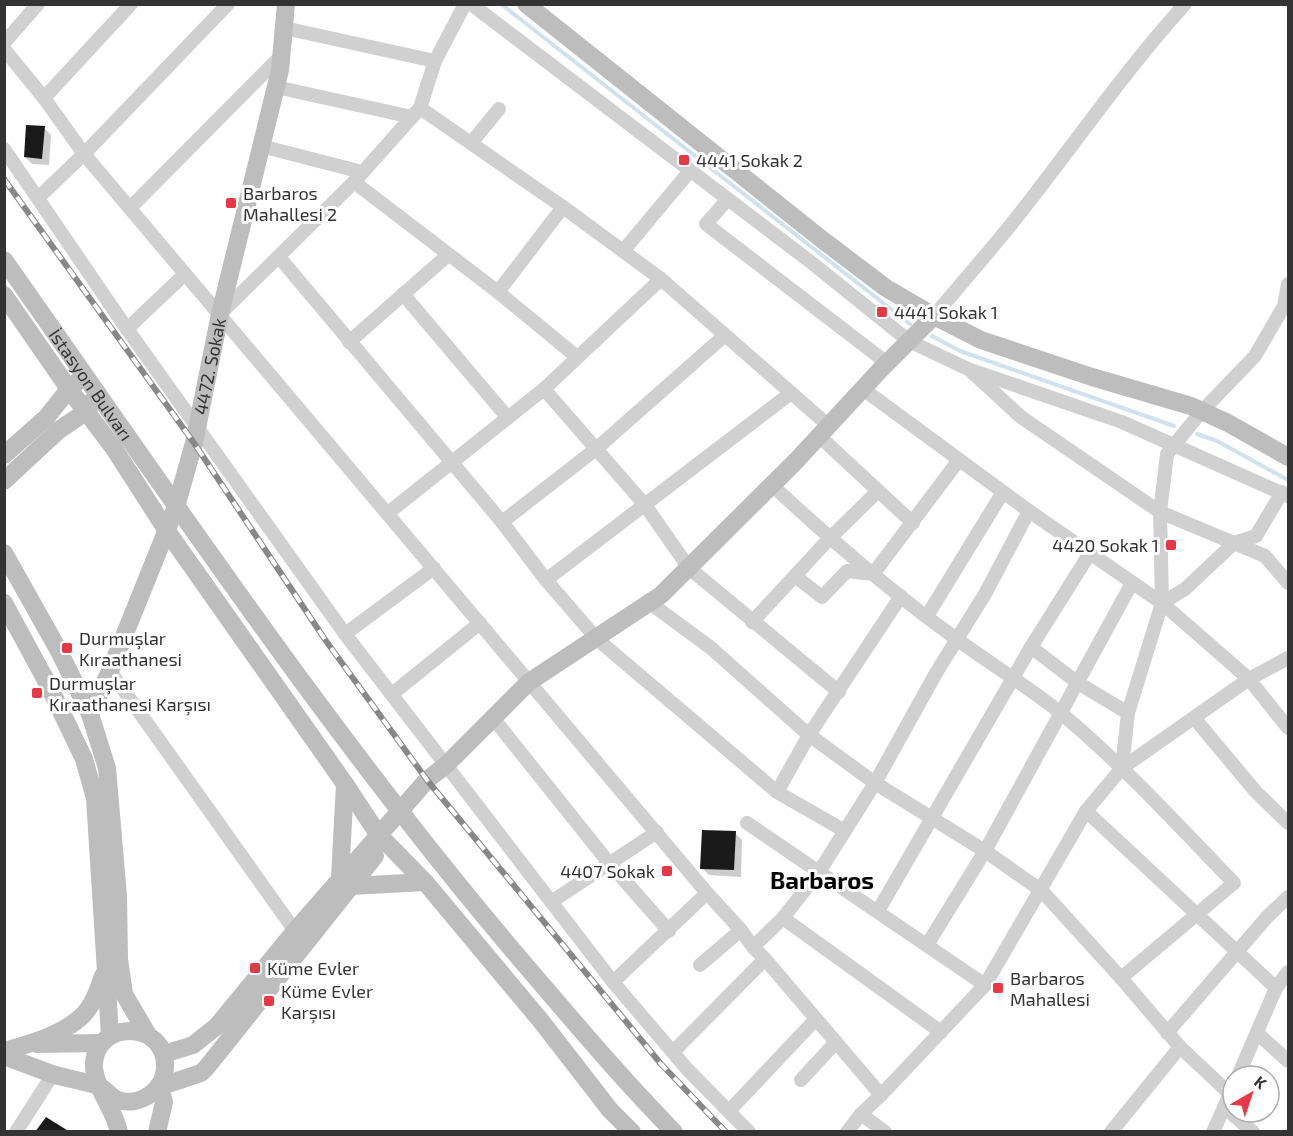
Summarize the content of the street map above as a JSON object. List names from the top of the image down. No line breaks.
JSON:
{"streets":{"street":["4472. Sokak","İstasyon Bulvarı"]},"crossings":[["4472. Sokak","İstasyon Bulvarı"]],"districts":["Barbaros"],"places":{"transit":["4441 Sokak 2","Barbaros Mahallesi 2","4441 Sokak 1","4420 Sokak 1","Durmuşlar Kıraathanesi","Durmuşlar Kıraathanesi Karşısı","4407 Sokak","Küme Evler","Barbaros Mahallesi","Küme Evler Karşısı"]},"north":"top right"}
